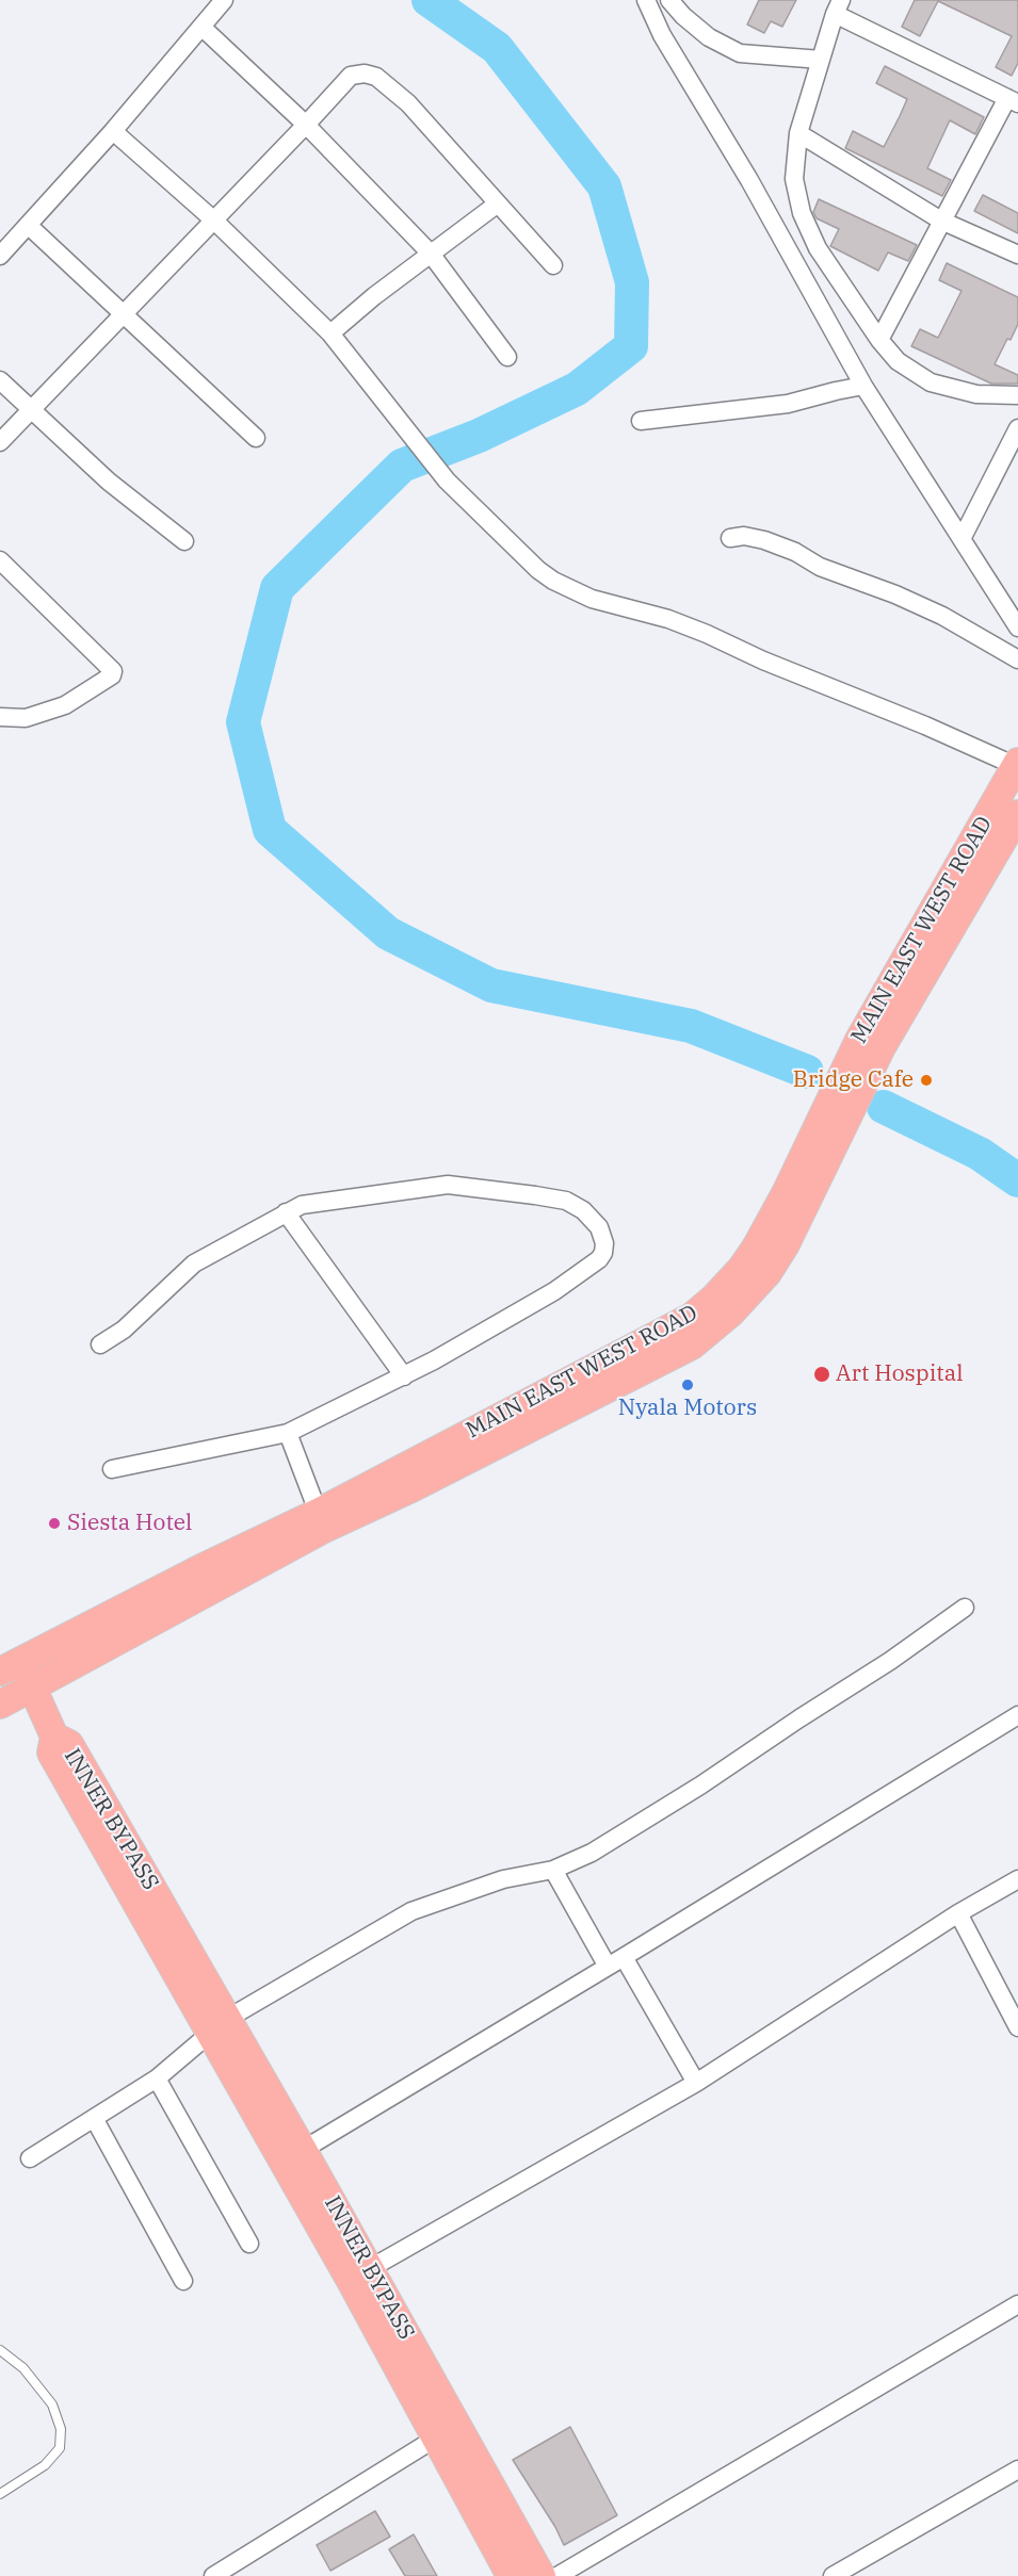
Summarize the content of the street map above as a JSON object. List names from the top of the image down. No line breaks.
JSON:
{"streets":{"main road":["MAIN EAST WEST ROAD","INNER BYPASS"]},"crossings":[["MAIN EAST WEST ROAD","INNER BYPASS"]],"places":["Bridge Cafe","Art Hospital","Nyala Motors","Siesta Hotel"]}
